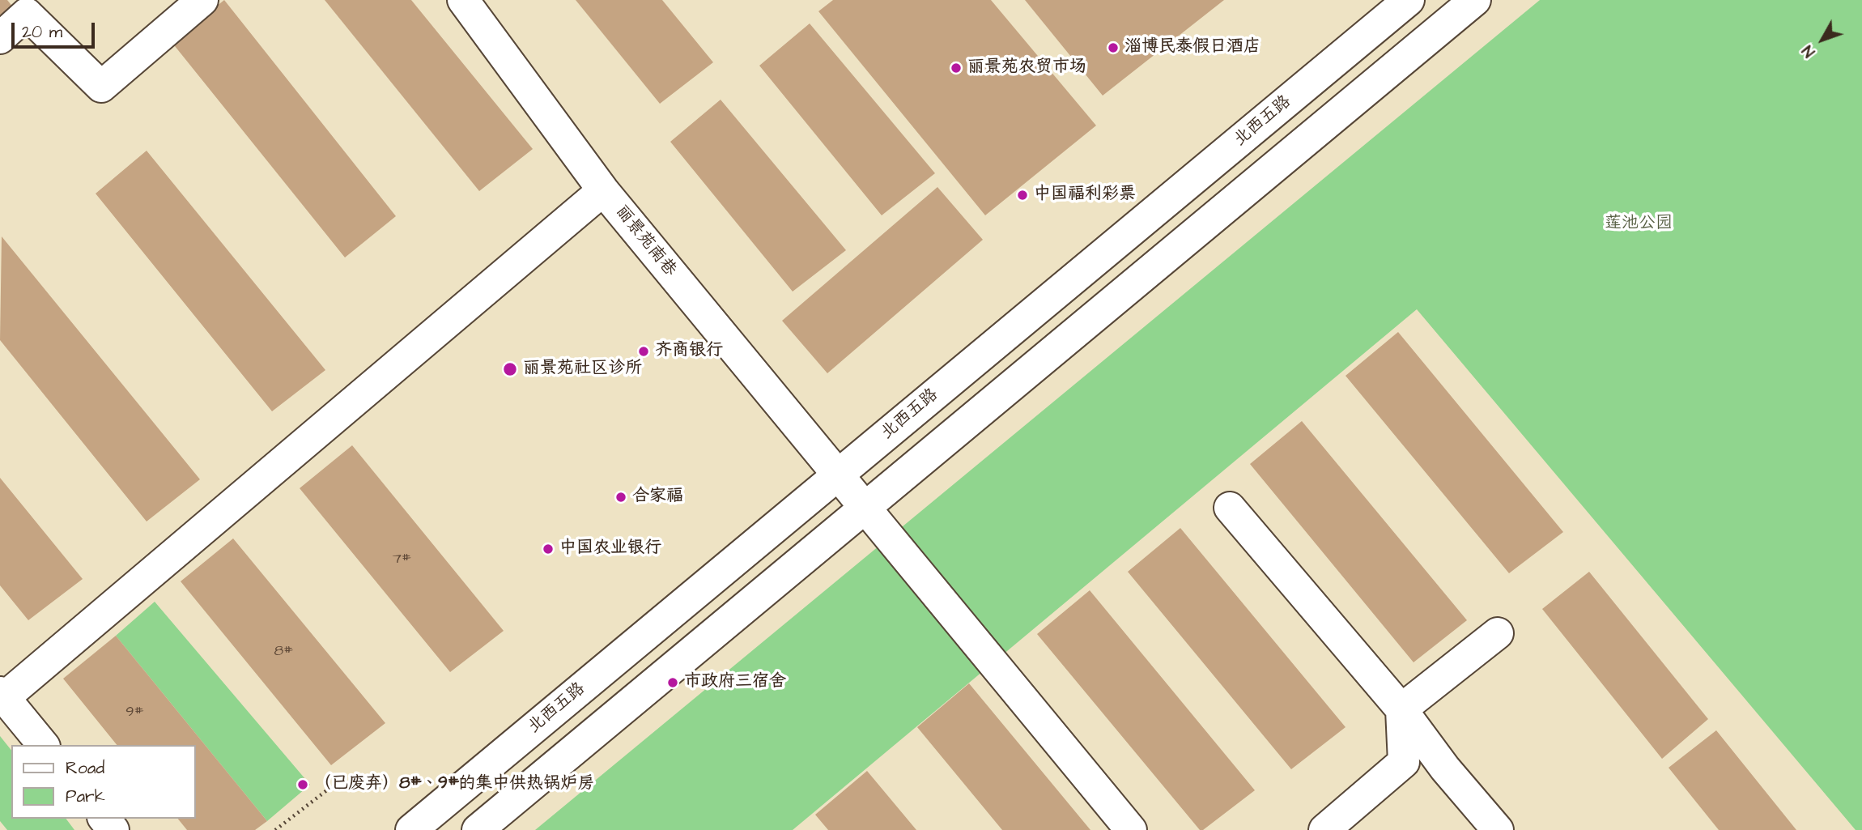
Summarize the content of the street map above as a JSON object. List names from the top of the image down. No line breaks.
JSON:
{"streets":{"street":["北西五路","丽景苑南巷"]},"crossings":[["北西五路","丽景苑南巷"]],"parks":["莲池公园"],"places":["淄博民泰假日酒店","丽景苑农贸市场","中国福利彩票","齐商银行","丽景苑社区诊所","合家福","中国农业银行","市政府三宿舍","（已废弃）8#、9#的集中供热锅炉房"],"house_numbers":["7#","8#","9#"],"legend":["Road","Park"],"scale_bar":"20 m","north":"bottom left"}
